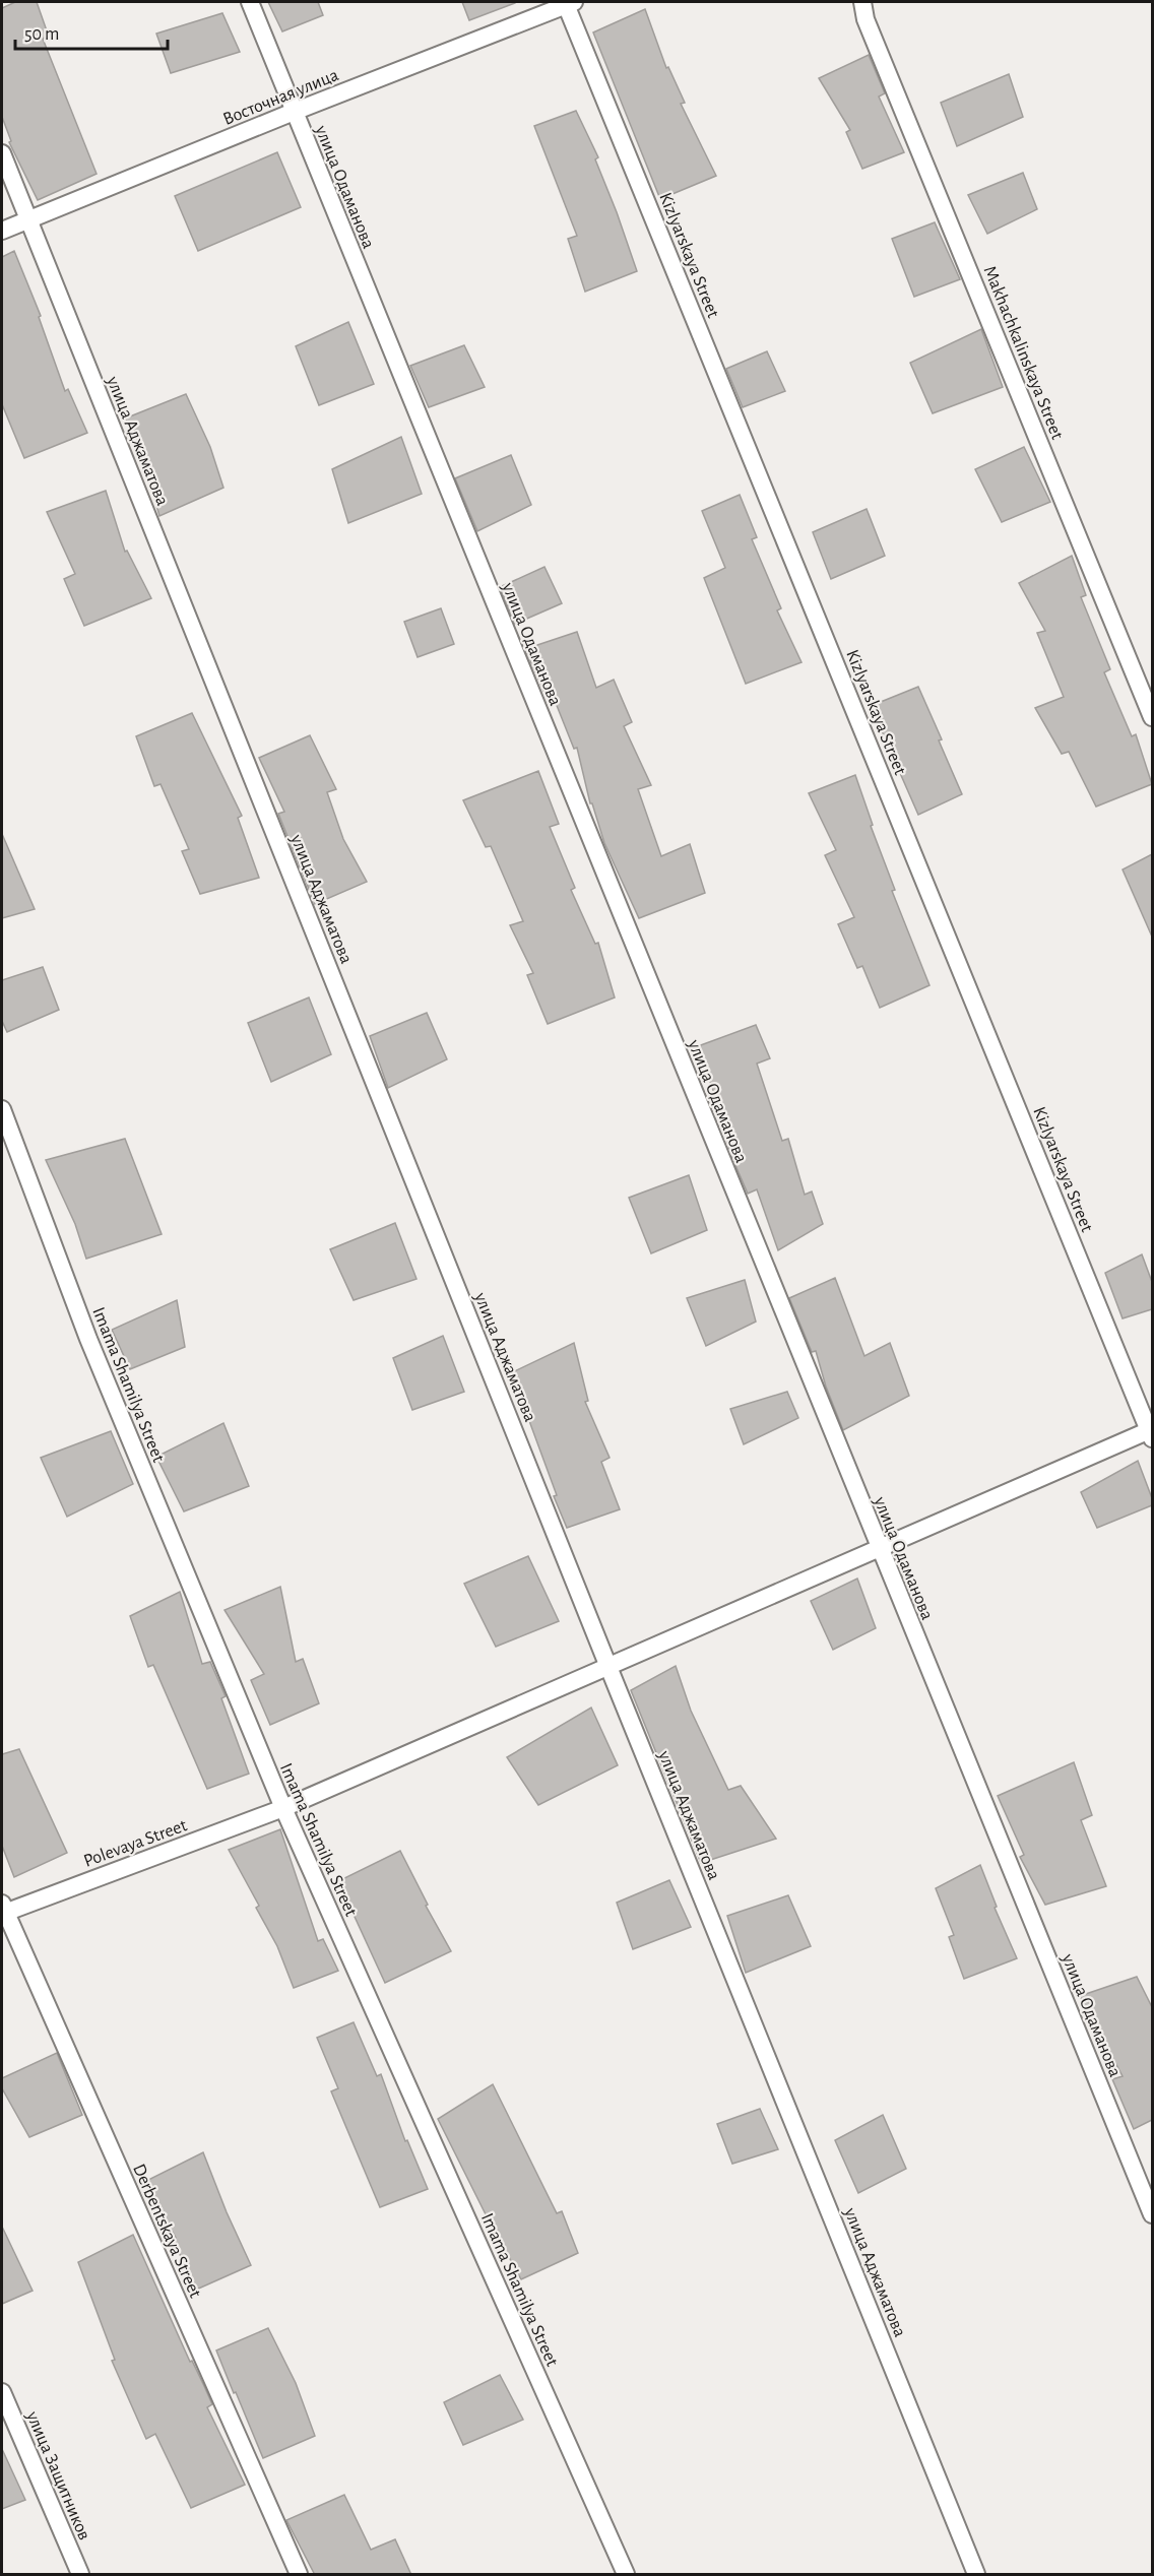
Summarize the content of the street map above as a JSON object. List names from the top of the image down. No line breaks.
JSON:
{"streets":{"street":["Восточная улица","улица Одаманова","Kizlyarskaya Street","Makhachkalinskaya Street","улица Аджаматова","Imama Shamilya Street","Polevaya Street","Derbentskaya Street","улица Защитников"]},"crossings":[["Восточная улица","улица Одаманова"],["Восточная улица","Kizlyarskaya Street"],["Восточная улица","улица Аджаматова"],["улица Одаманова","Polevaya Street"],["Kizlyarskaya Street","Polevaya Street"],["улица Аджаматова","Polevaya Street"],["Imama Shamilya Street","Polevaya Street"],["Polevaya Street","Derbentskaya Street"]],"scale_bar":"50 m"}
